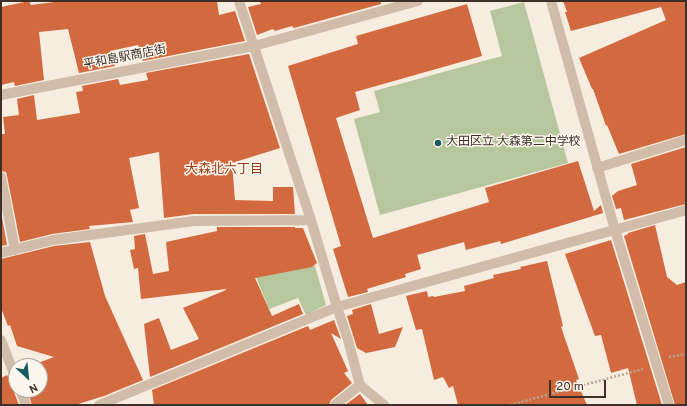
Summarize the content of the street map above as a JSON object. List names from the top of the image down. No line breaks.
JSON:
{"streets":{"street":["平和島駅商店街"]},"districts":["大森北六丁目"],"places":["大田区立 大森第二中学校"],"scale_bar":"20 m","north":"bottom right"}
